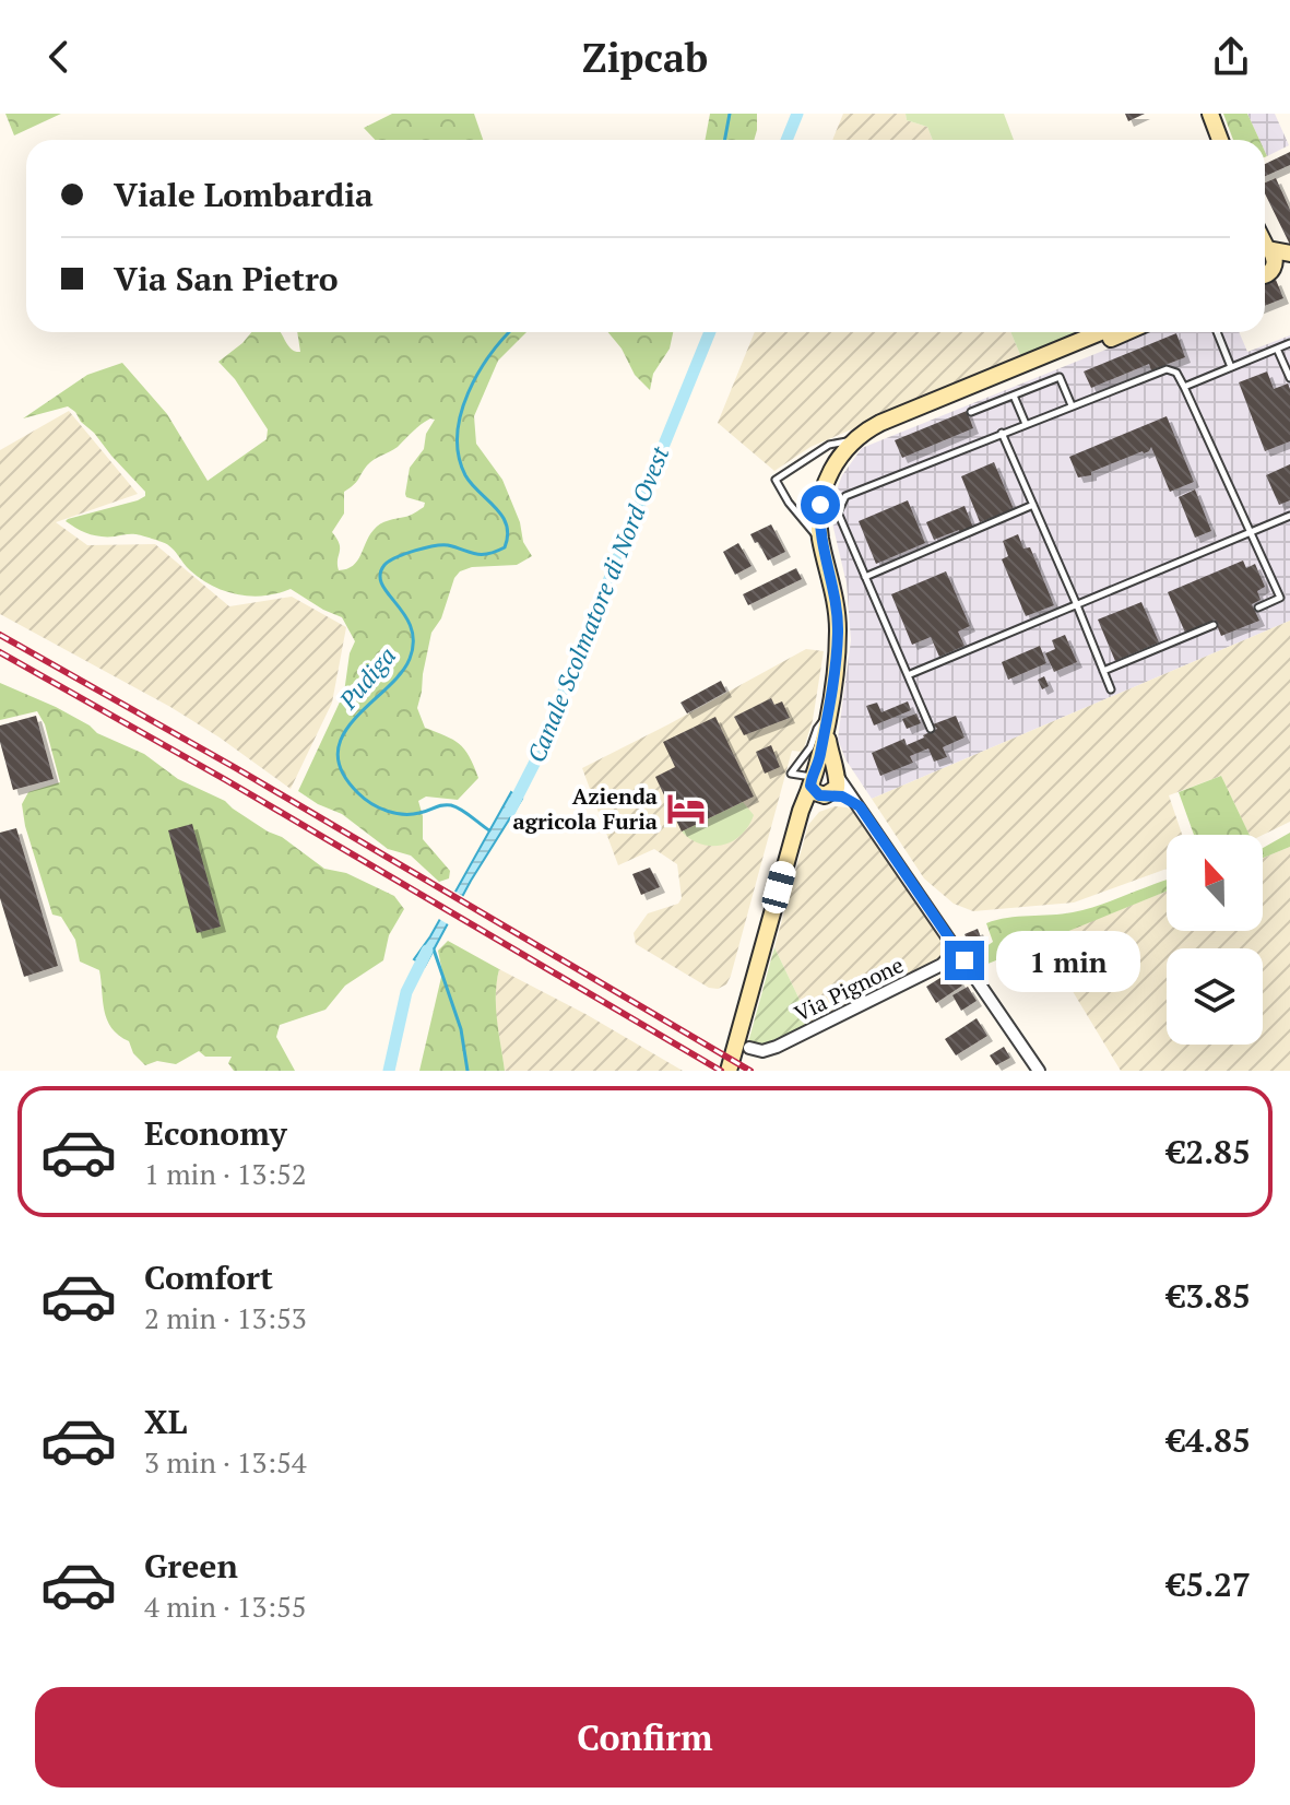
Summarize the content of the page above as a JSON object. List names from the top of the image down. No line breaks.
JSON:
{"streets":{"street":["Via Pignone"]},"water":["Canale Scolmatore di Nord Ovest","Pudiga"],"places":{"hotel":["Azienda agricola Furia"]},"north":"top","page":{"header":"Zipcab","banner":["Viale Lombardia","Via San Pietro"],"bubble":"1 min","list":[{"name":"Economy","note":"1 min · 13:52","value":"€2.85"},{"name":"Comfort","note":"2 min · 13:53","value":"€3.85"},{"name":"XL","note":"3 min · 13:54","value":"€4.85"},{"name":"Green","note":"4 min · 13:55","value":"€5.27"}],"buttons":"Confirm"}}
